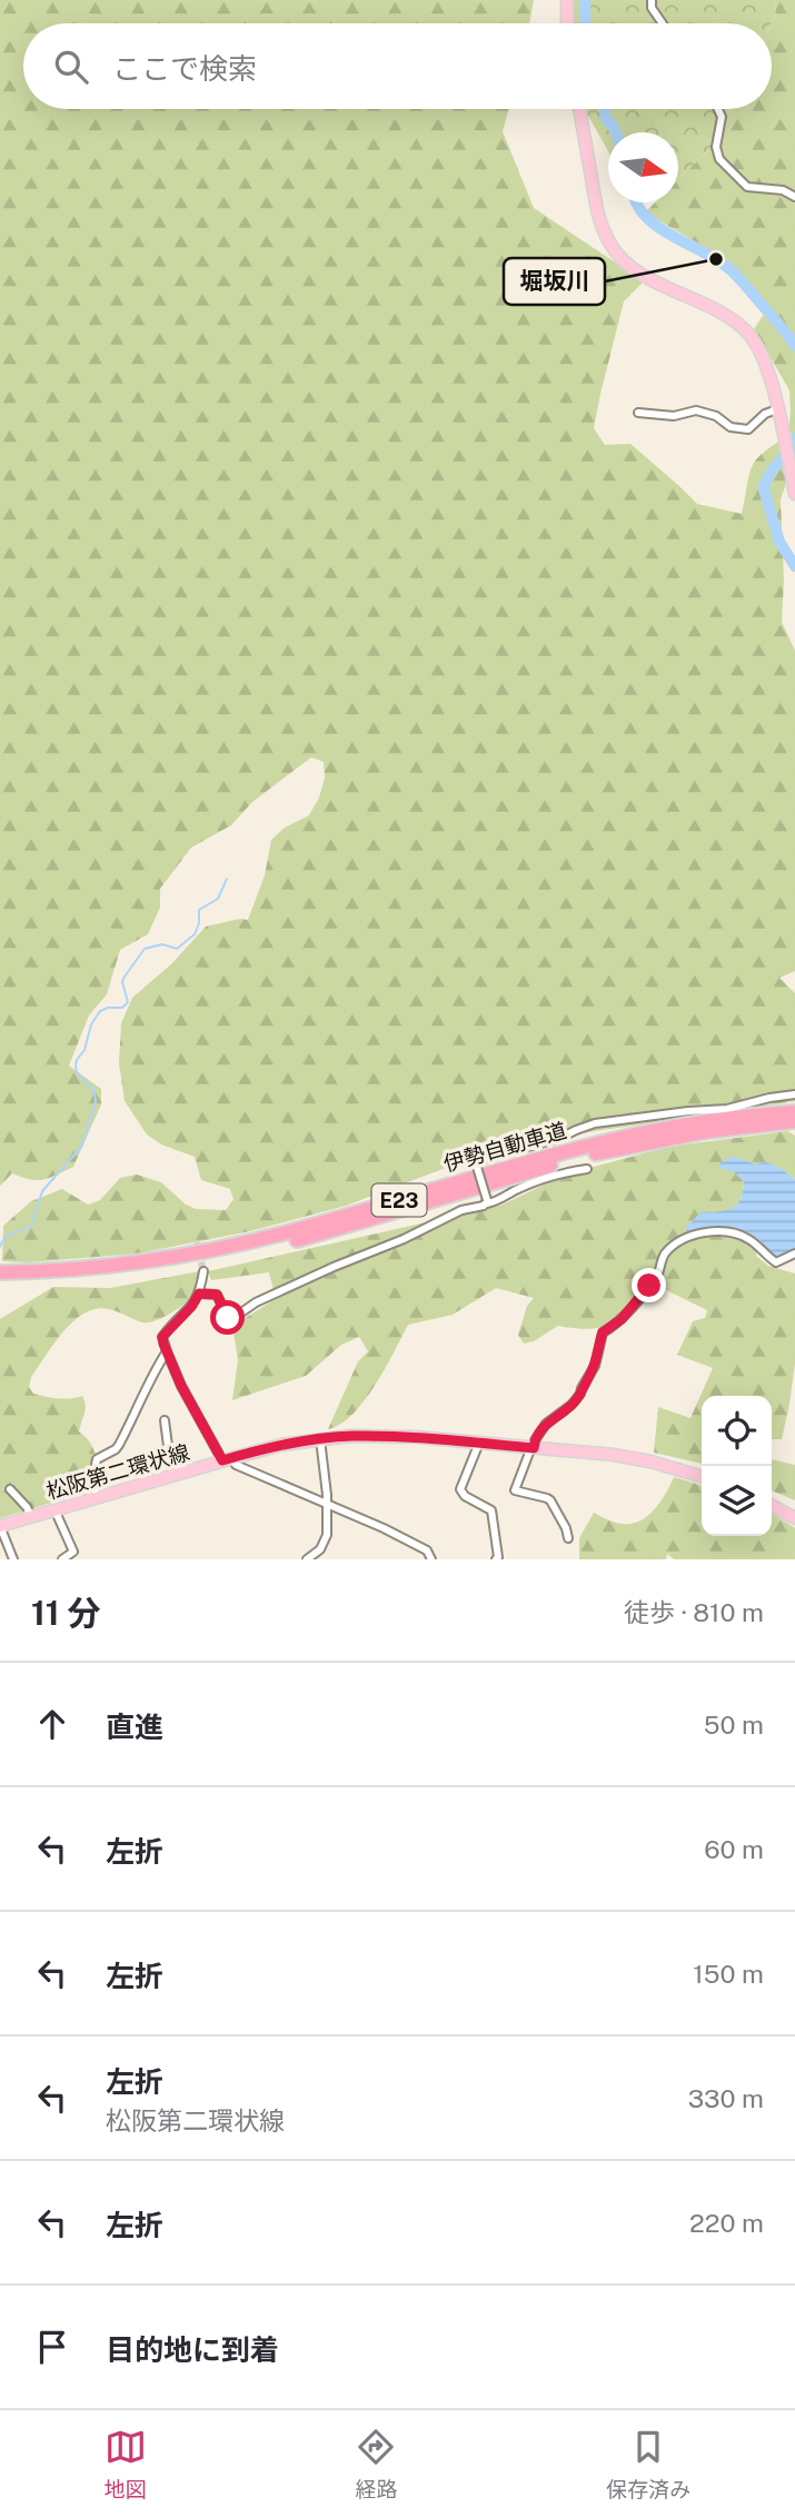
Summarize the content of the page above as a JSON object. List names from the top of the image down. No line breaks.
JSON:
{"streets":{"highway":["伊勢自動車道","E23"],"main road":["松阪第二環状線"]},"places":["堀坂川"],"north":"right","page":{"search":"ここで検索","heading":["11 分","徒歩 · 810 m"],"list":[["直進","50 m"],["左折","60 m"],["左折","150 m"],["左折","松阪第二環状線","330 m"],["左折","220 m"],"目的地に到着"],"nav":["地図","経路","保存済み"]}}
